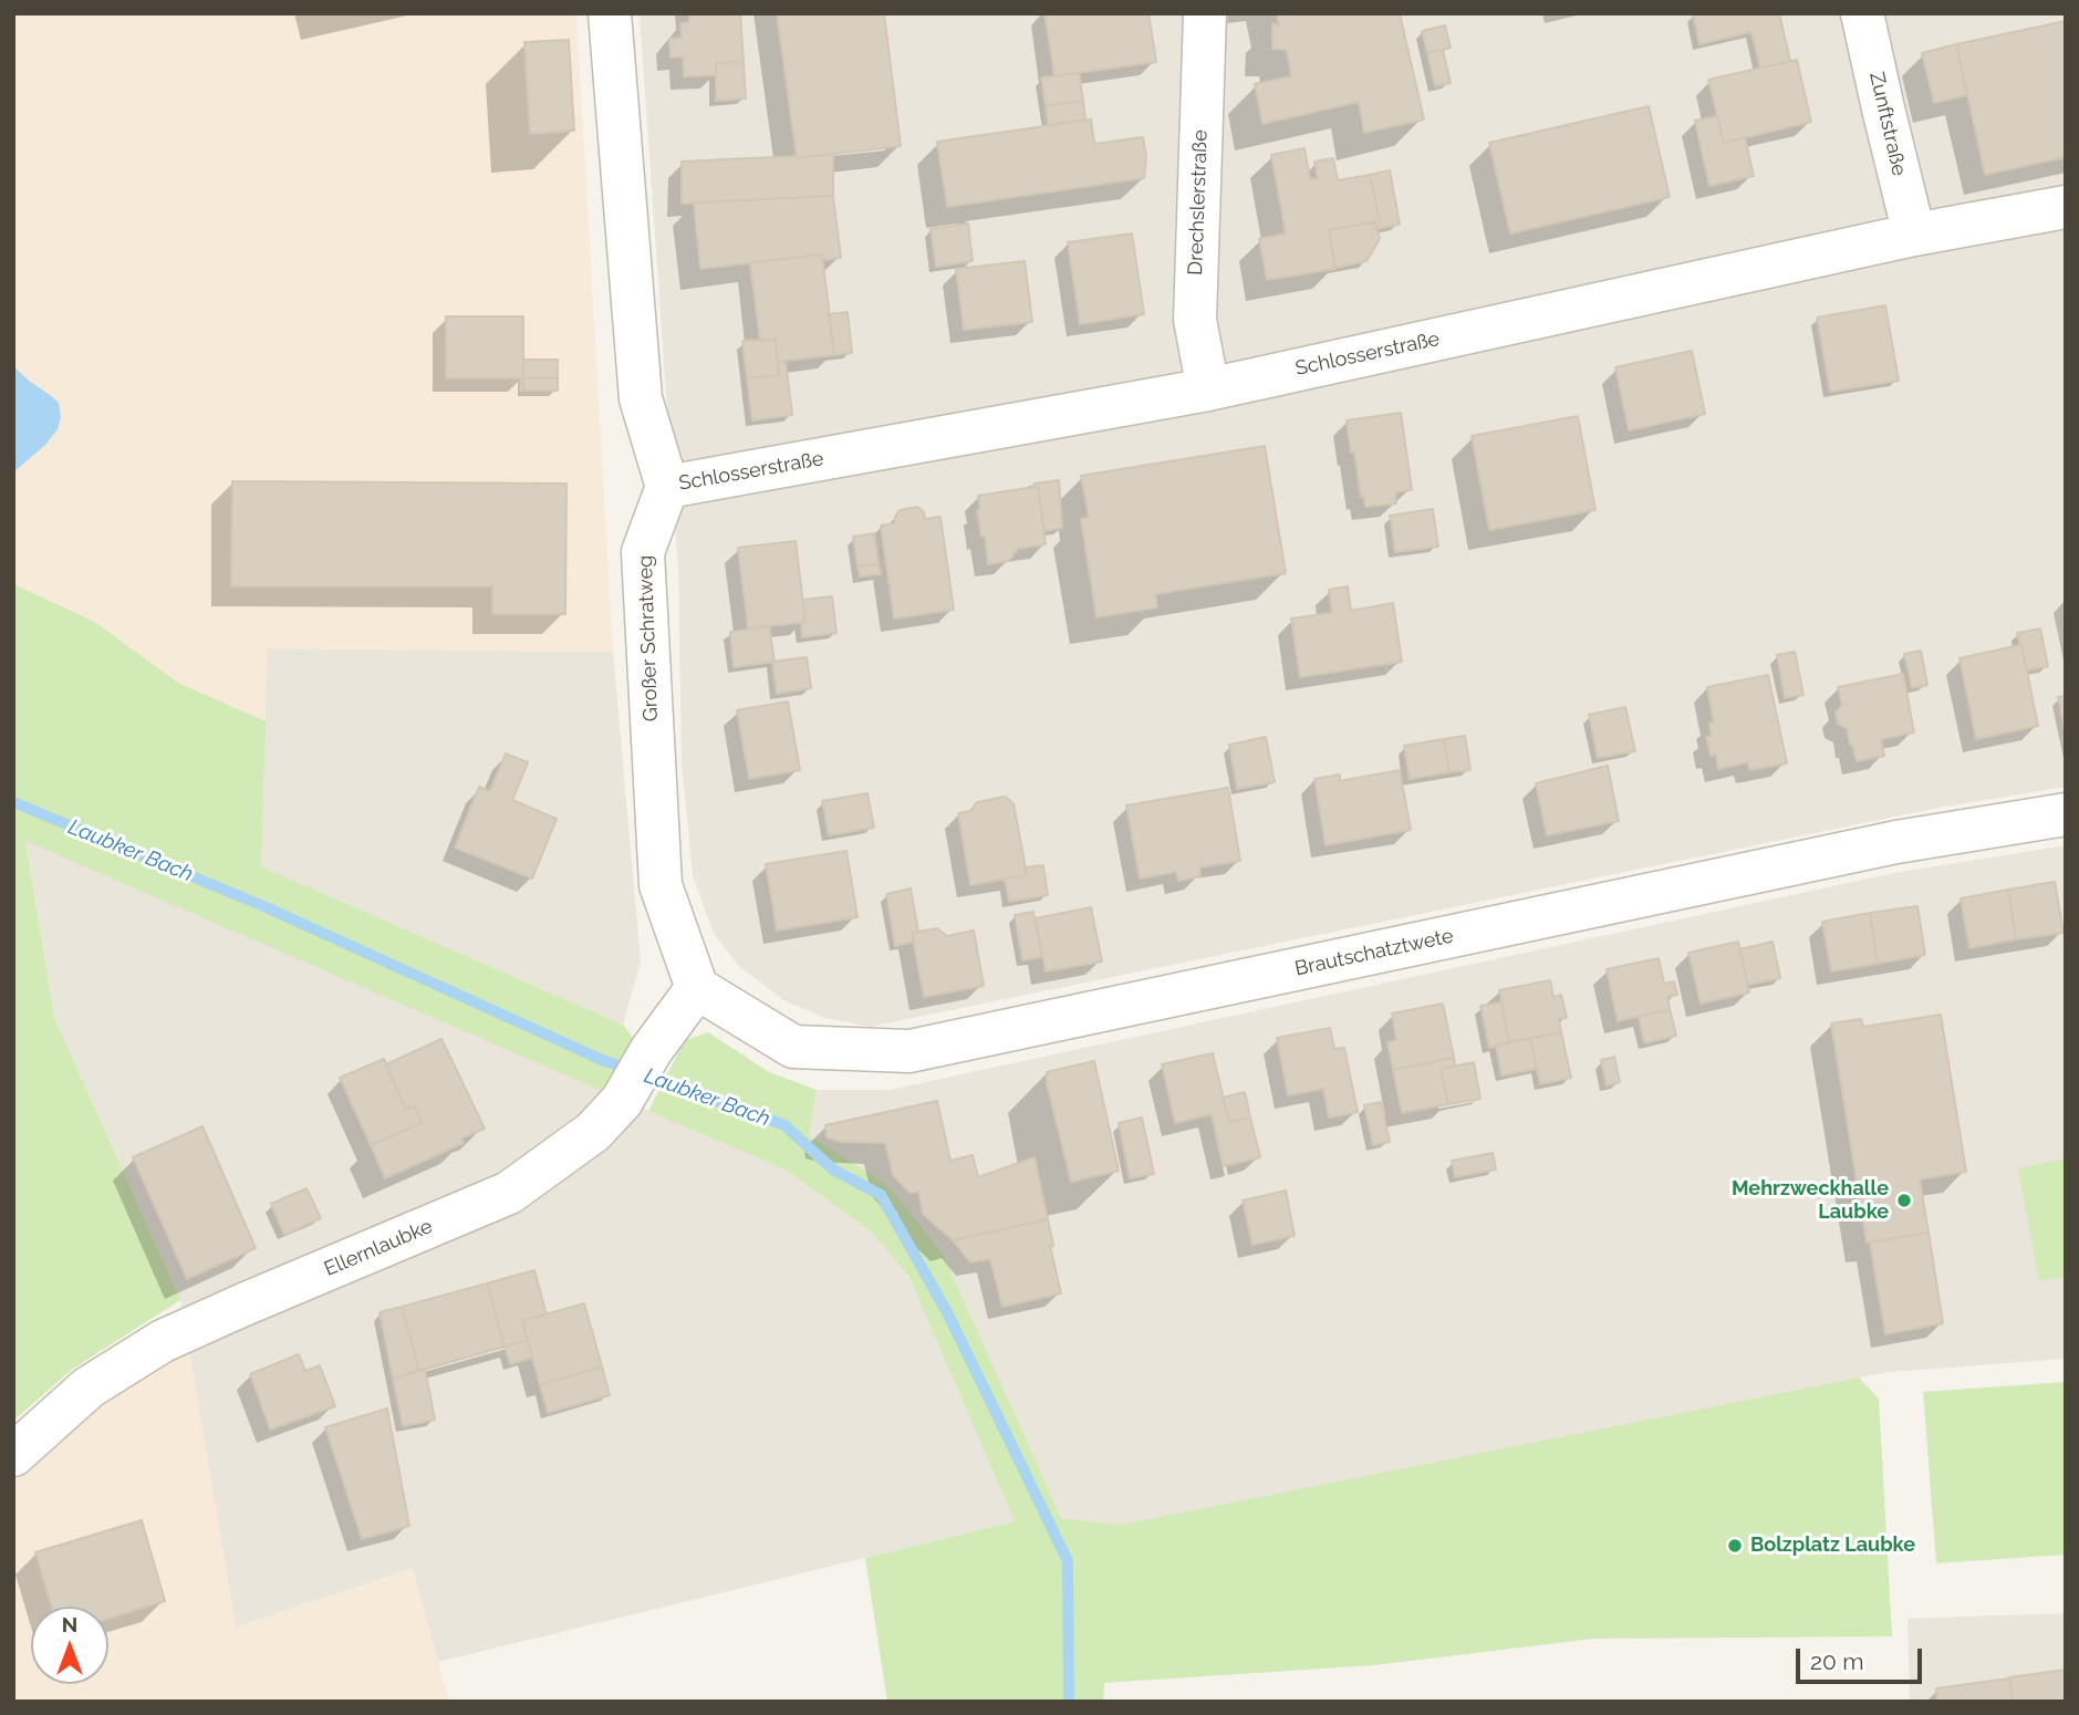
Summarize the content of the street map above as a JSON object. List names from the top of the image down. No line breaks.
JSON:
{"streets":{"street":["Zunftstraße","Drechslerstraße","Schlosserstraße","Großer Schratweg","Brautschatztwete","Ellernlaubke"]},"crossings":[["Zunftstraße","Schlosserstraße"],["Drechslerstraße","Schlosserstraße"],["Schlosserstraße","Großer Schratweg"],["Großer Schratweg","Brautschatztwete"],["Großer Schratweg","Ellernlaubke"],["Brautschatztwete","Ellernlaubke"]],"water":["Laubker Bach"],"places":["Mehrzweckhalle Laubke","Bolzplatz Laubke"],"scale_bar":"20 m","north":"top"}
